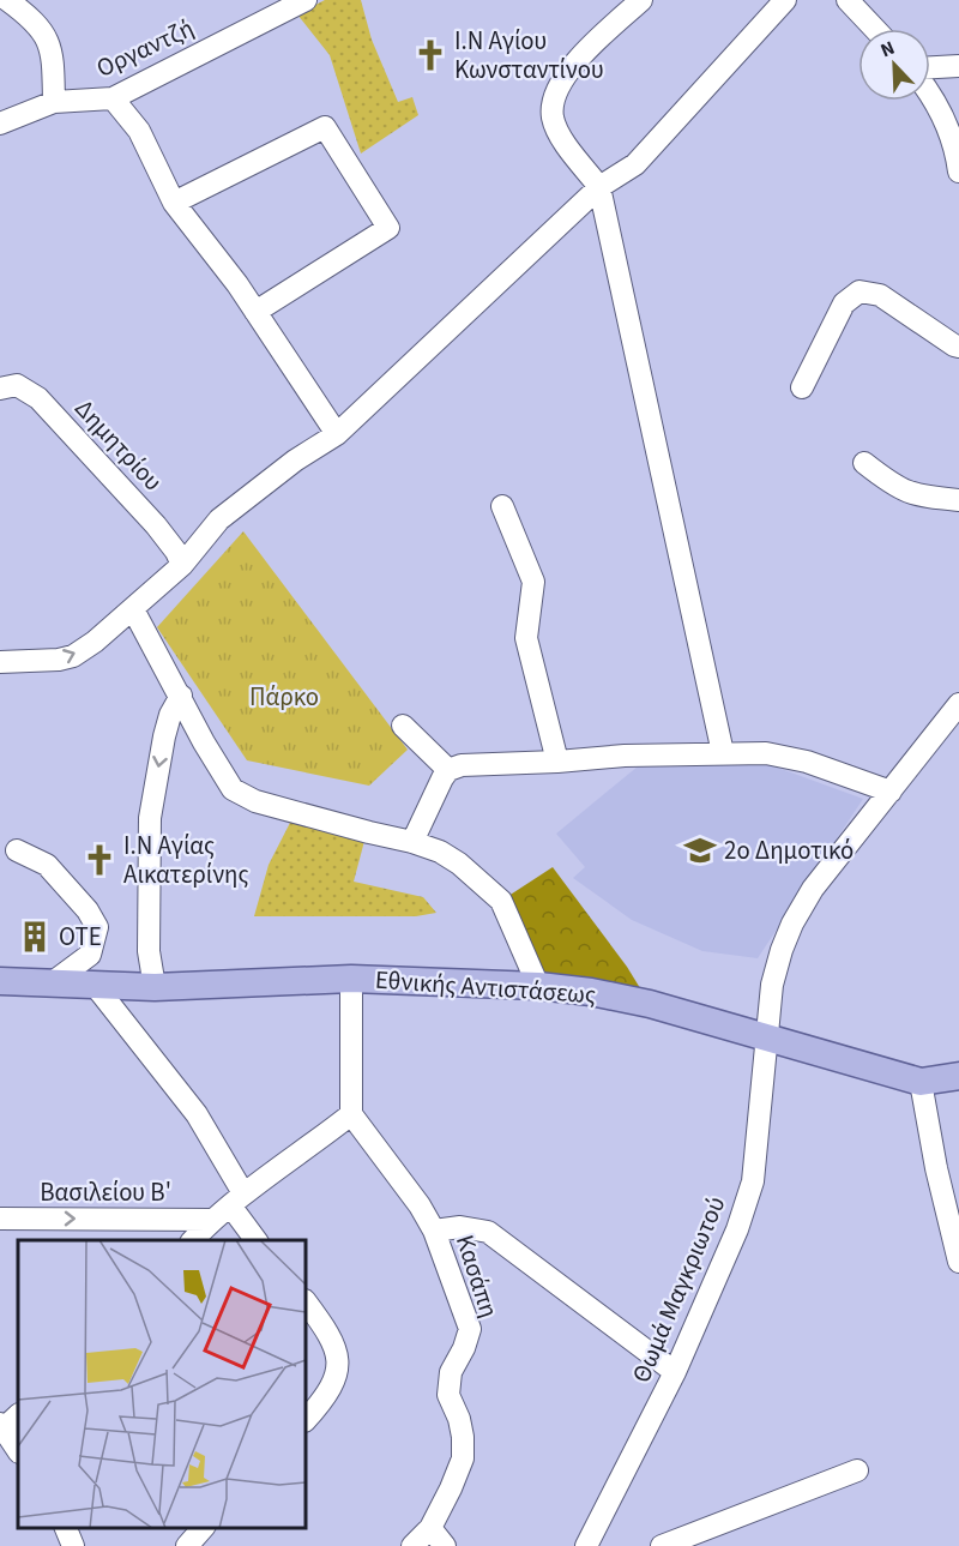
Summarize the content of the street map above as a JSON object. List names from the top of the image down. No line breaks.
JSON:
{"streets":{"main road":["Εθνικής Αντιστάσεως"],"street":["Οργαντζή","Δημητρίου","Βασιλείου Β'","Κασάπη","Θωμά Μαγκριωτού"]},"crossings":[["Εθνικής Αντιστάσεως","Θωμά Μαγκριωτού"]],"one_way":["Βασιλείου Β'"],"parks":["Πάρκο"],"places":{"church":["Ι.Ν Αγίου Κωνσταντίνου","Ι.Ν Αγίας Αικατερίνης"],"school or university":["2ο Δημοτικό"],"building":["ΟΤΕ"]},"north":"top left"}
